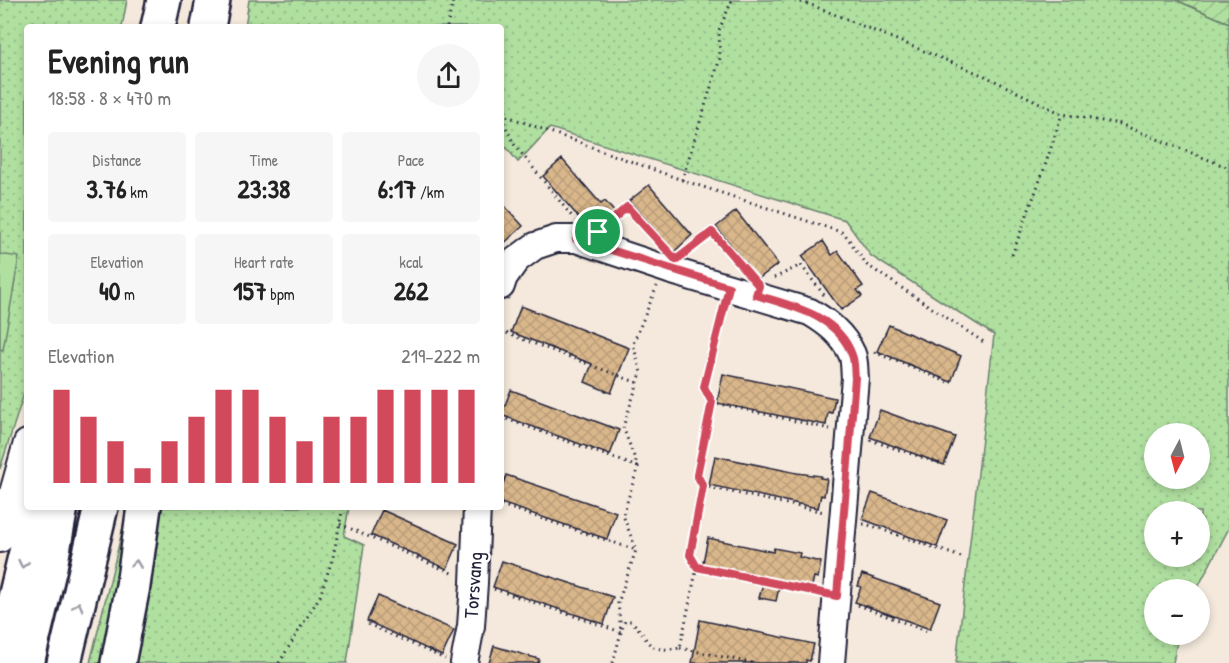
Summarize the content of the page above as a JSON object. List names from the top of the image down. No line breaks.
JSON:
{"streets":{"street":["Torsvang"]},"north":"bottom","page":{"heading":["Evening run","18:58 · 8 × 470 m"],"stats":[["Distance","3.76 km"],["Time","23:38"],["Pace","6:17 /km"],["Elevation","40 m"],["Heart rate","157 bpm"],["kcal","262"]],"chart":["Elevation","219–222 m"],"map_buttons":["+","−"]}}
